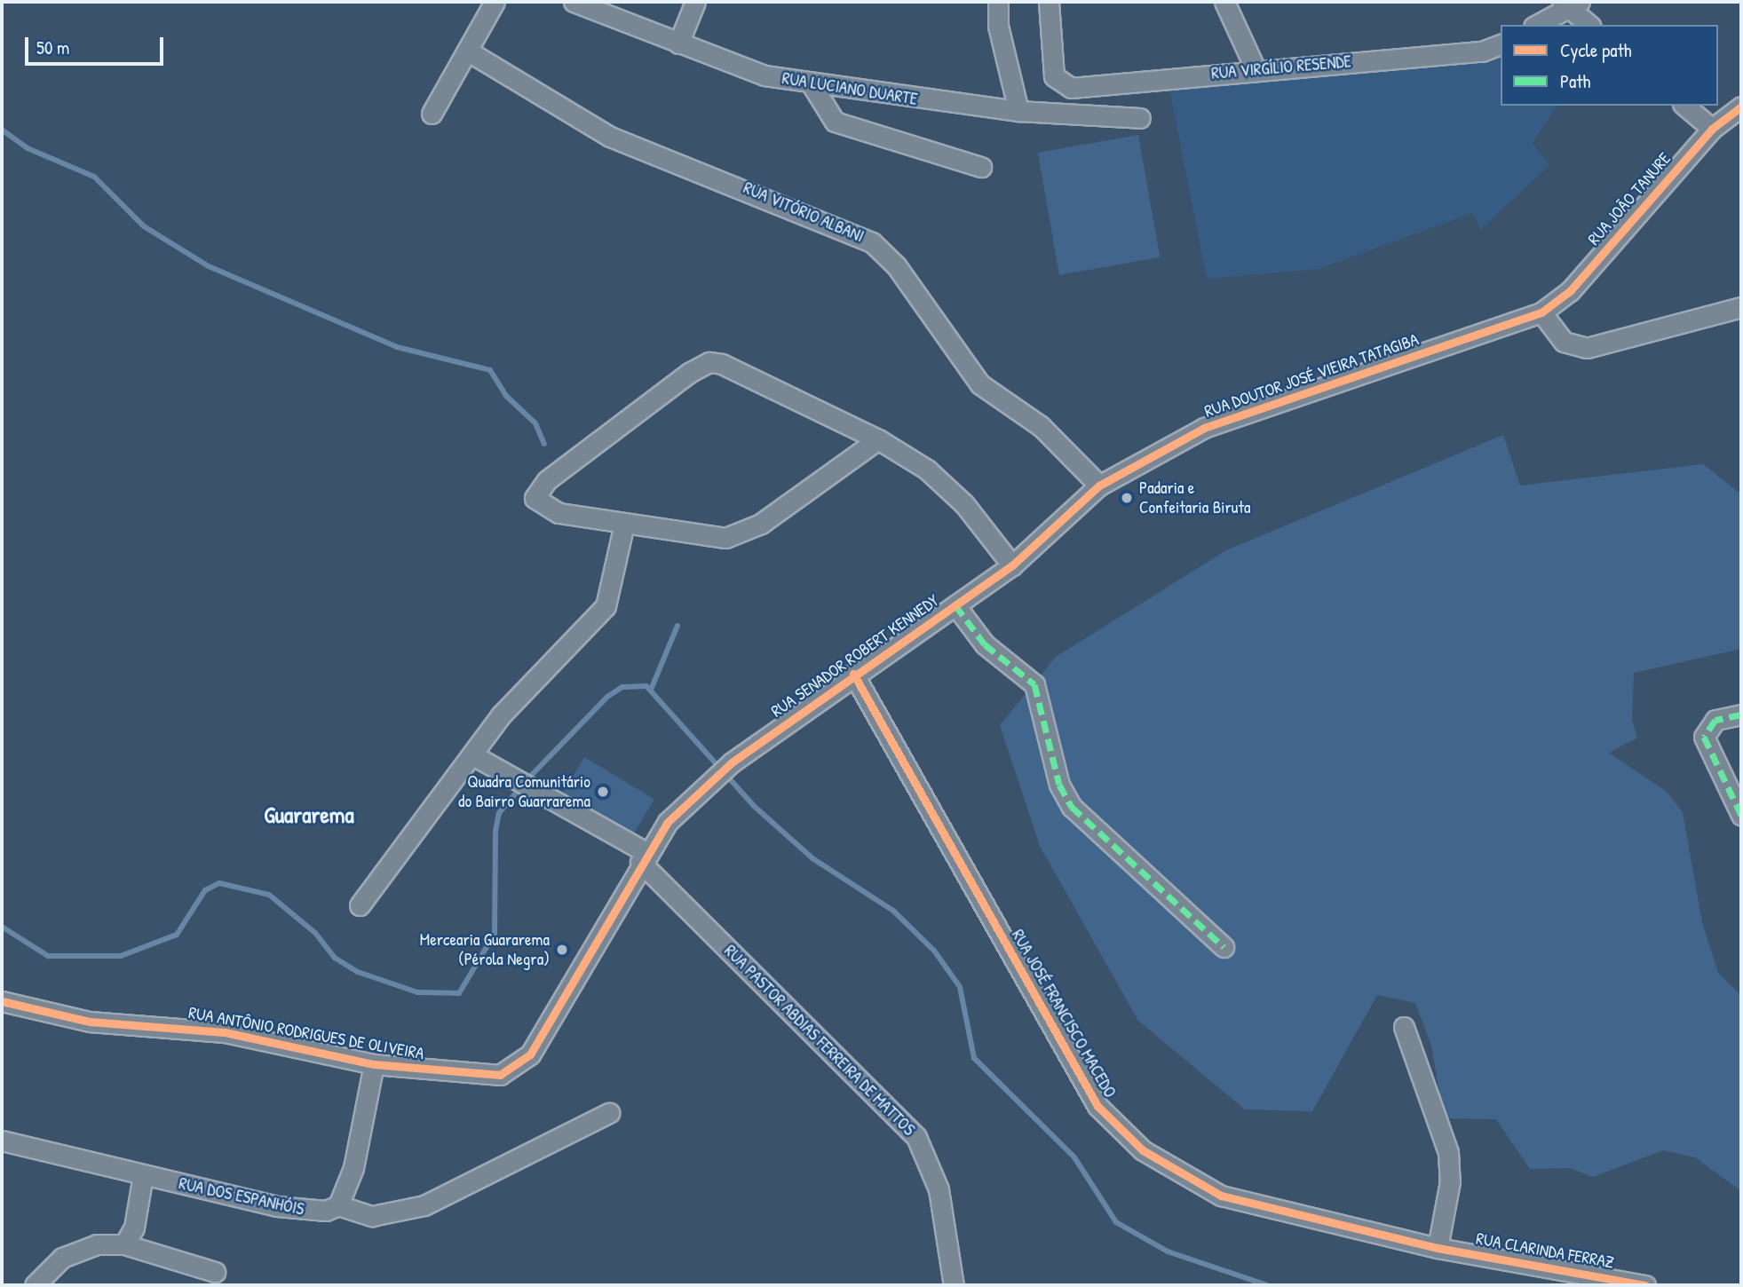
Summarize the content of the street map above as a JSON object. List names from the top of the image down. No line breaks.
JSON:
{"streets":{"street":["RUA VIRGÍLIO RESENDE","RUA LUCIANO DUARTE","RUA JOÃO TANURE","RUA VITÓRIO ALBANI","RUA DOUTOR JOSÉ VIEIRA TATAGIBA","RUA SENADOR ROBERT KENNEDY","RUA JOSÉ FRANCISCO MACEDO","RUA ANTÔNIO RODRIGUES DE OLIVEIRA","RUA PASTOR ABDIAS FERREIRA DE MATTOS","RUA DOS ESPANHÓIS","RUA CLARINDA FERRAZ"]},"crossings":[["RUA JOÃO TANURE","RUA DOUTOR JOSÉ VIEIRA TATAGIBA"],["RUA VITÓRIO ALBANI","RUA DOUTOR JOSÉ VIEIRA TATAGIBA"],["RUA VITÓRIO ALBANI","RUA SENADOR ROBERT KENNEDY"],["RUA DOUTOR JOSÉ VIEIRA TATAGIBA","RUA SENADOR ROBERT KENNEDY"],["RUA SENADOR ROBERT KENNEDY","RUA JOSÉ FRANCISCO MACEDO"],["RUA SENADOR ROBERT KENNEDY","RUA ANTÔNIO RODRIGUES DE OLIVEIRA"],["RUA SENADOR ROBERT KENNEDY","RUA PASTOR ABDIAS FERREIRA DE MATTOS"],["RUA JOSÉ FRANCISCO MACEDO","RUA CLARINDA FERRAZ"],["RUA ANTÔNIO RODRIGUES DE OLIVEIRA","RUA PASTOR ABDIAS FERREIRA DE MATTOS"]],"districts":["Guararema"],"places":["Padaria e Confeitaria Biruta","Quadra Comunitário do Bairro Guarrarema","Mercearia Guararema (Pérola Negra)"],"legend":["Cycle path","Path"],"scale_bar":"50 m"}
